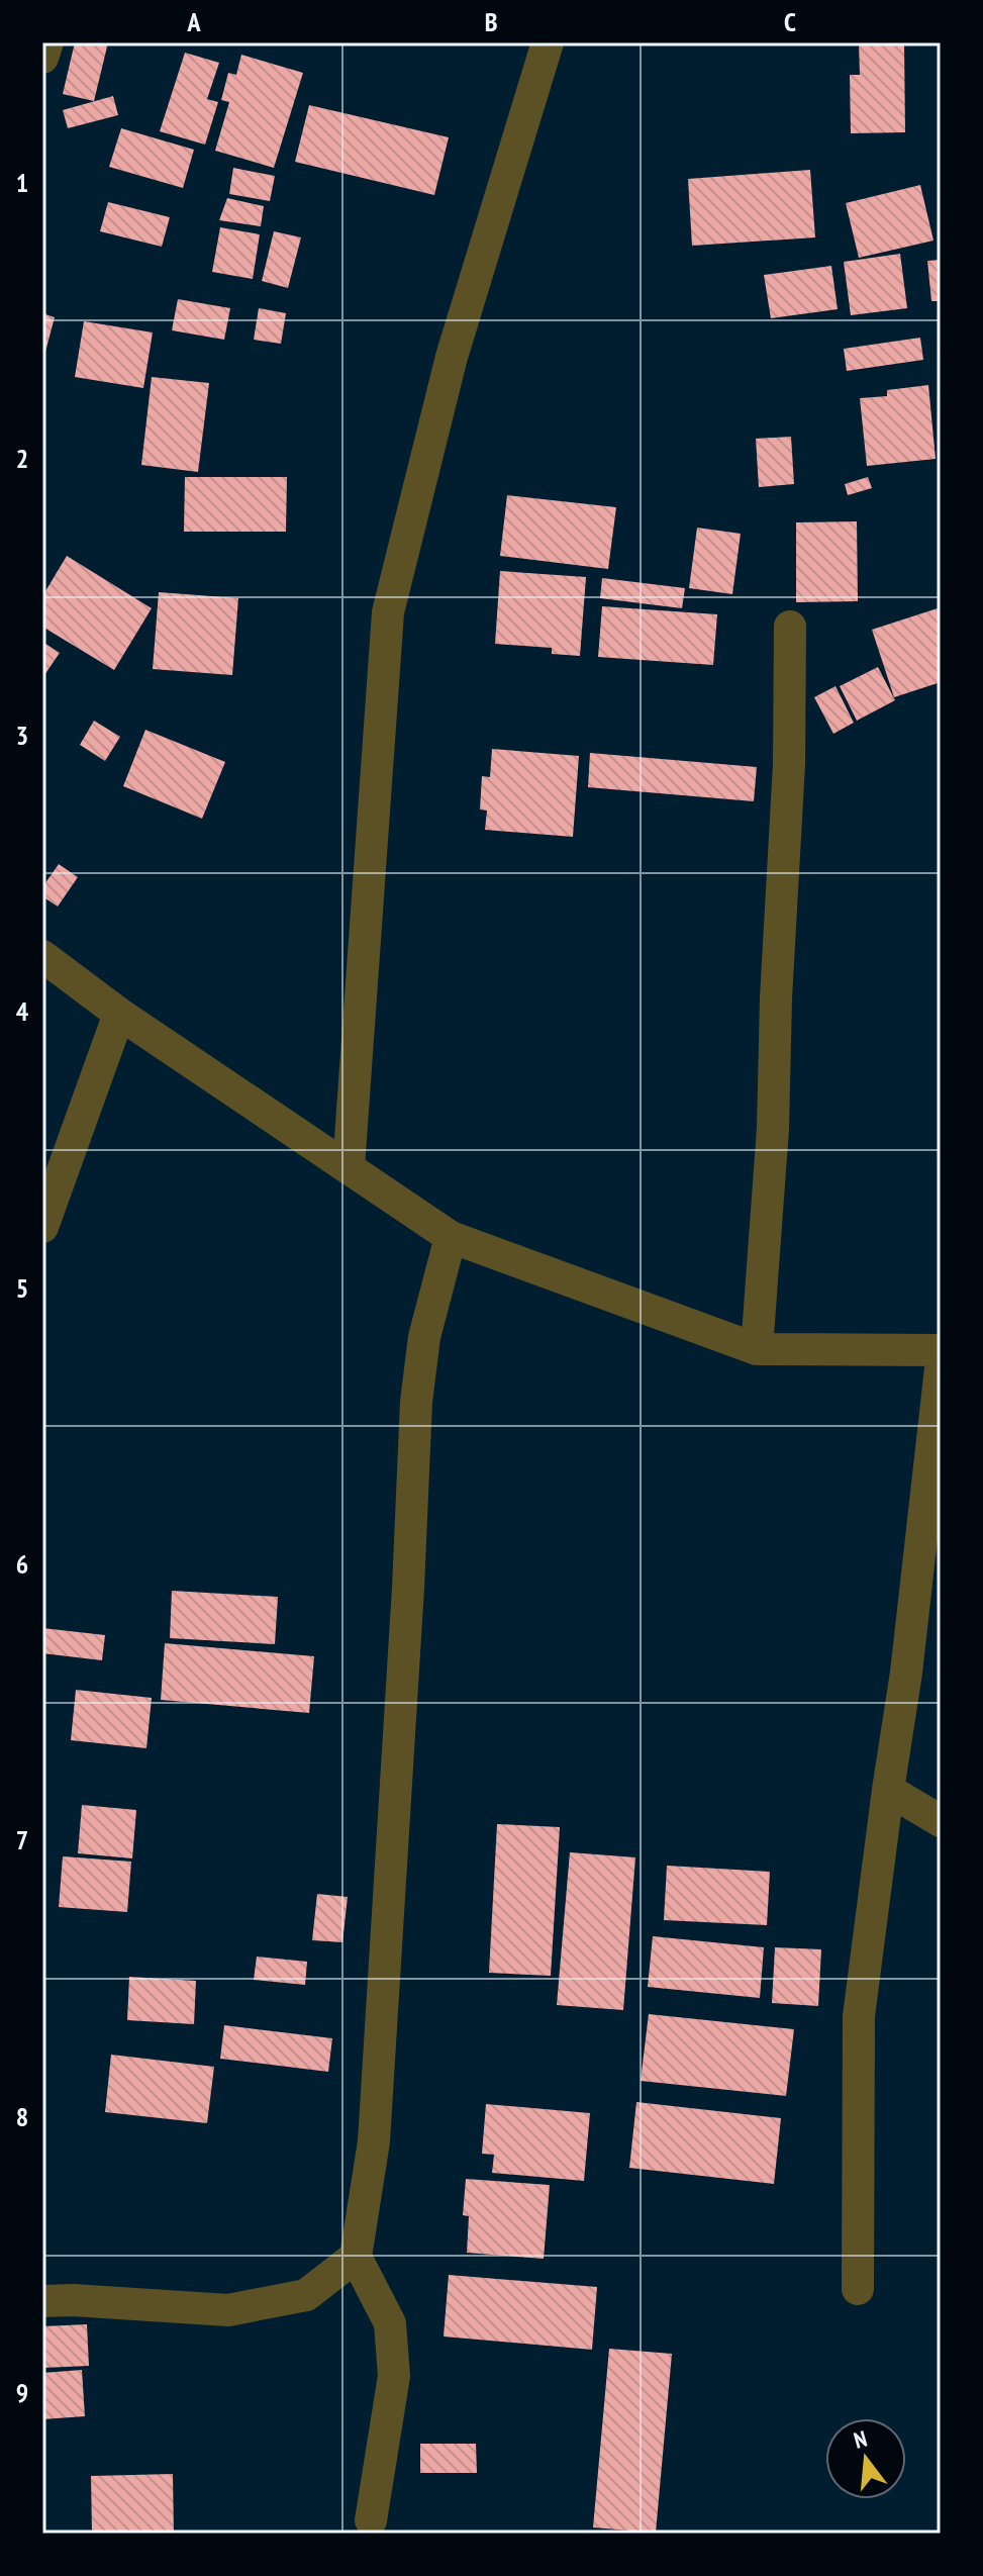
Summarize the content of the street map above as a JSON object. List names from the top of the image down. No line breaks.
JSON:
{"north":"top","grid":{"columns":["A","B","C"],"rows":["1","2","3","4","5","6","7","8","9"]}}
